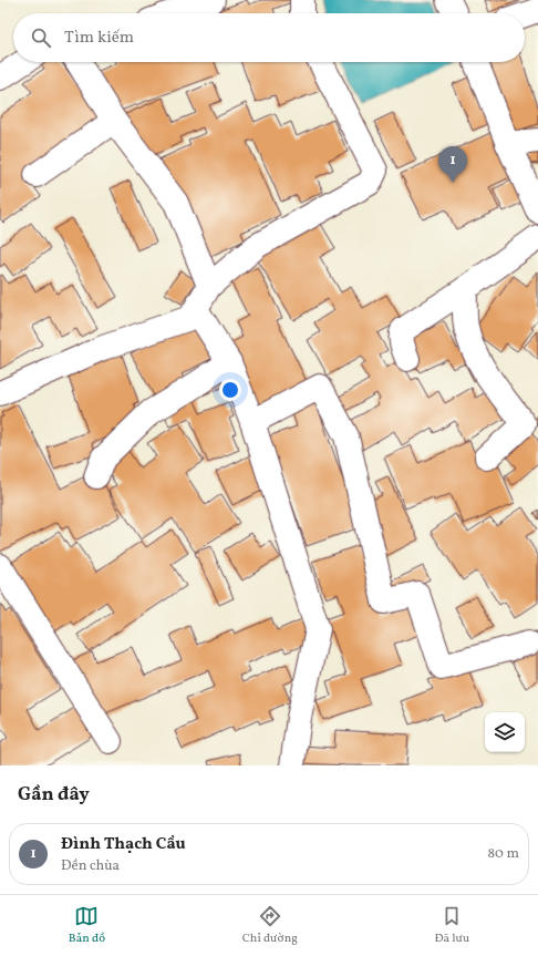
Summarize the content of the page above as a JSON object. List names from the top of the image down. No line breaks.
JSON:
{"page":{"search":"Tìm kiếm","pins":"1","heading":"Gần đây","list":[{"mark":"1","name":"Đình Thạch Cầu","note":"Đền chùa","value":"80 m"}],"nav":["Bản đồ","Chỉ đường","Đã lưu"]}}
